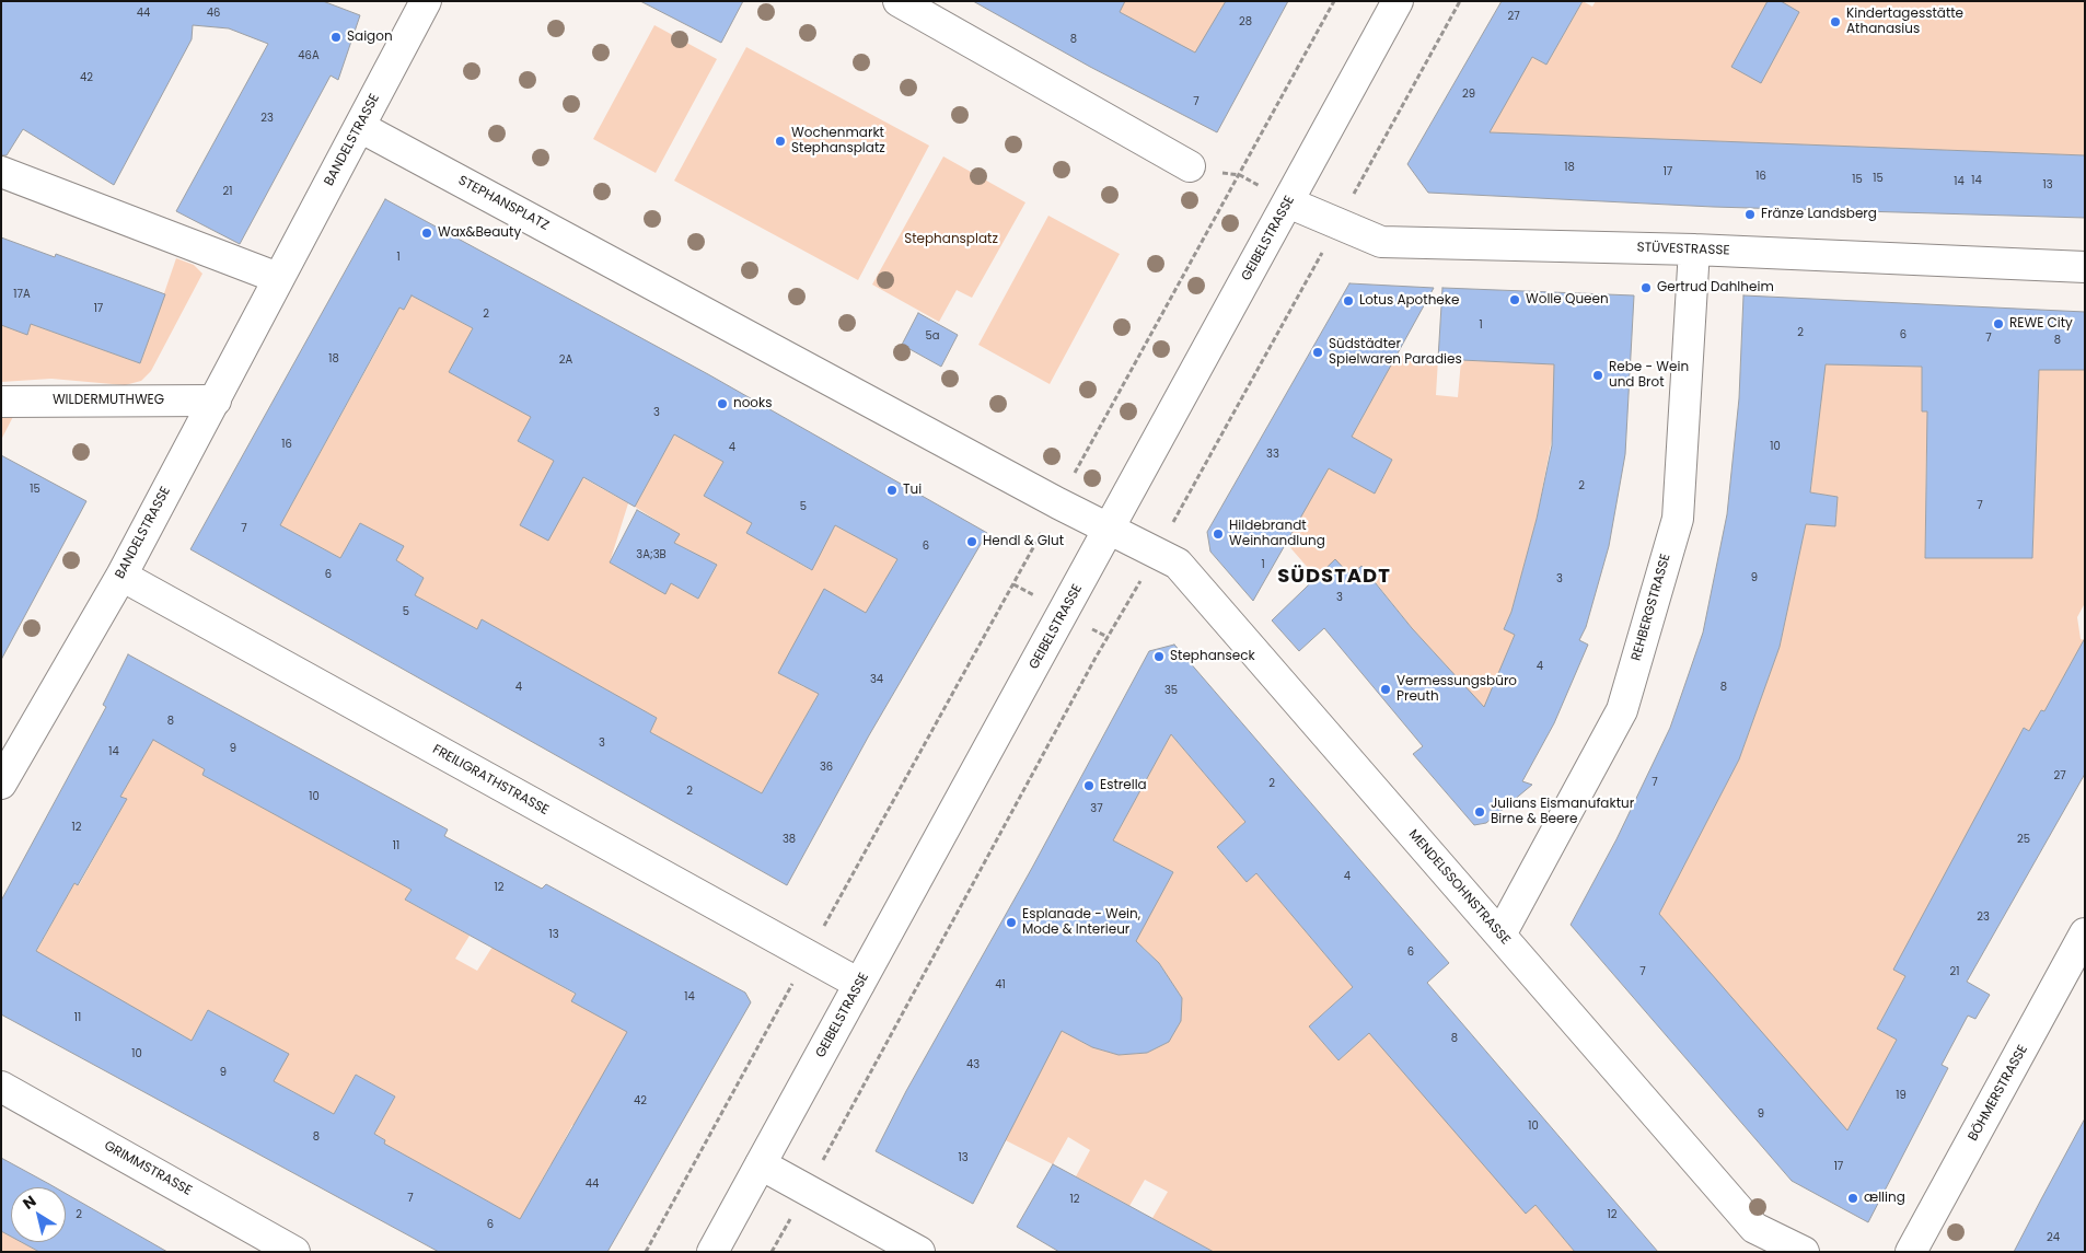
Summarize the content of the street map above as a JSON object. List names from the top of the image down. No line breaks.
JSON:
{"streets":{"street":["BANDELSTRASSE","STEPHANSPLATZ","GEIBELSTRASSE","STÜVESTRASSE","WILDERMUTHWEG","REHBERGSTRASSE","FREILIGRATHSTRASSE","MENDELSSOHNSTRASSE","BÖHMERSTRASSE","GRIMMSTRASSE"]},"crossings":[["BANDELSTRASSE","STEPHANSPLATZ"],["BANDELSTRASSE","WILDERMUTHWEG"],["BANDELSTRASSE","FREILIGRATHSTRASSE"],["STEPHANSPLATZ","GEIBELSTRASSE"],["STEPHANSPLATZ","MENDELSSOHNSTRASSE"],["GEIBELSTRASSE","STÜVESTRASSE"],["GEIBELSTRASSE","FREILIGRATHSTRASSE"],["GEIBELSTRASSE","MENDELSSOHNSTRASSE"],["STÜVESTRASSE","REHBERGSTRASSE"],["REHBERGSTRASSE","MENDELSSOHNSTRASSE"]],"districts":["SÜDSTADT"],"parks":["Stephansplatz"],"places":["Kindertagesstätte Athanasius","Saigon","Wochenmarkt Stephansplatz","Fränze Landsberg","Wax&Beauty","Gertrud Dahlheim","Wolle Queen","Lotus Apotheke","REWE City","Südstädter Spielwaren Paradies","Rebe - Wein und Brot","nooks","Tui","Hildebrandt Weinhandlung","Hendl & Glut","Stephanseck","Vermessungsbüro Preuth","Estrella","Julians Eismanufaktur Birne & Beere","Esplanade - Wein, Mode & Interieur","ælling"],"house_numbers":["44","46","27","28","8","46A","42","29","7","23","18","17","16","15","15","14","14","13","21","1","17A","17","2","1","2","6","5a","7","8","18","2A","3","16","10","4","33","2","15","7","5","7","6","3A;3B","1","6","9","3","3","5","4","34","4","8","35","8","3","9","14","36","27","7","2","2","10","37","12","38","25","11","4","12","23","13","6","7","21","41","14","11","8","10","43","9","19","42","9","10","8","13","17","44","7","12","2","12","6","24"],"north":"top left"}
